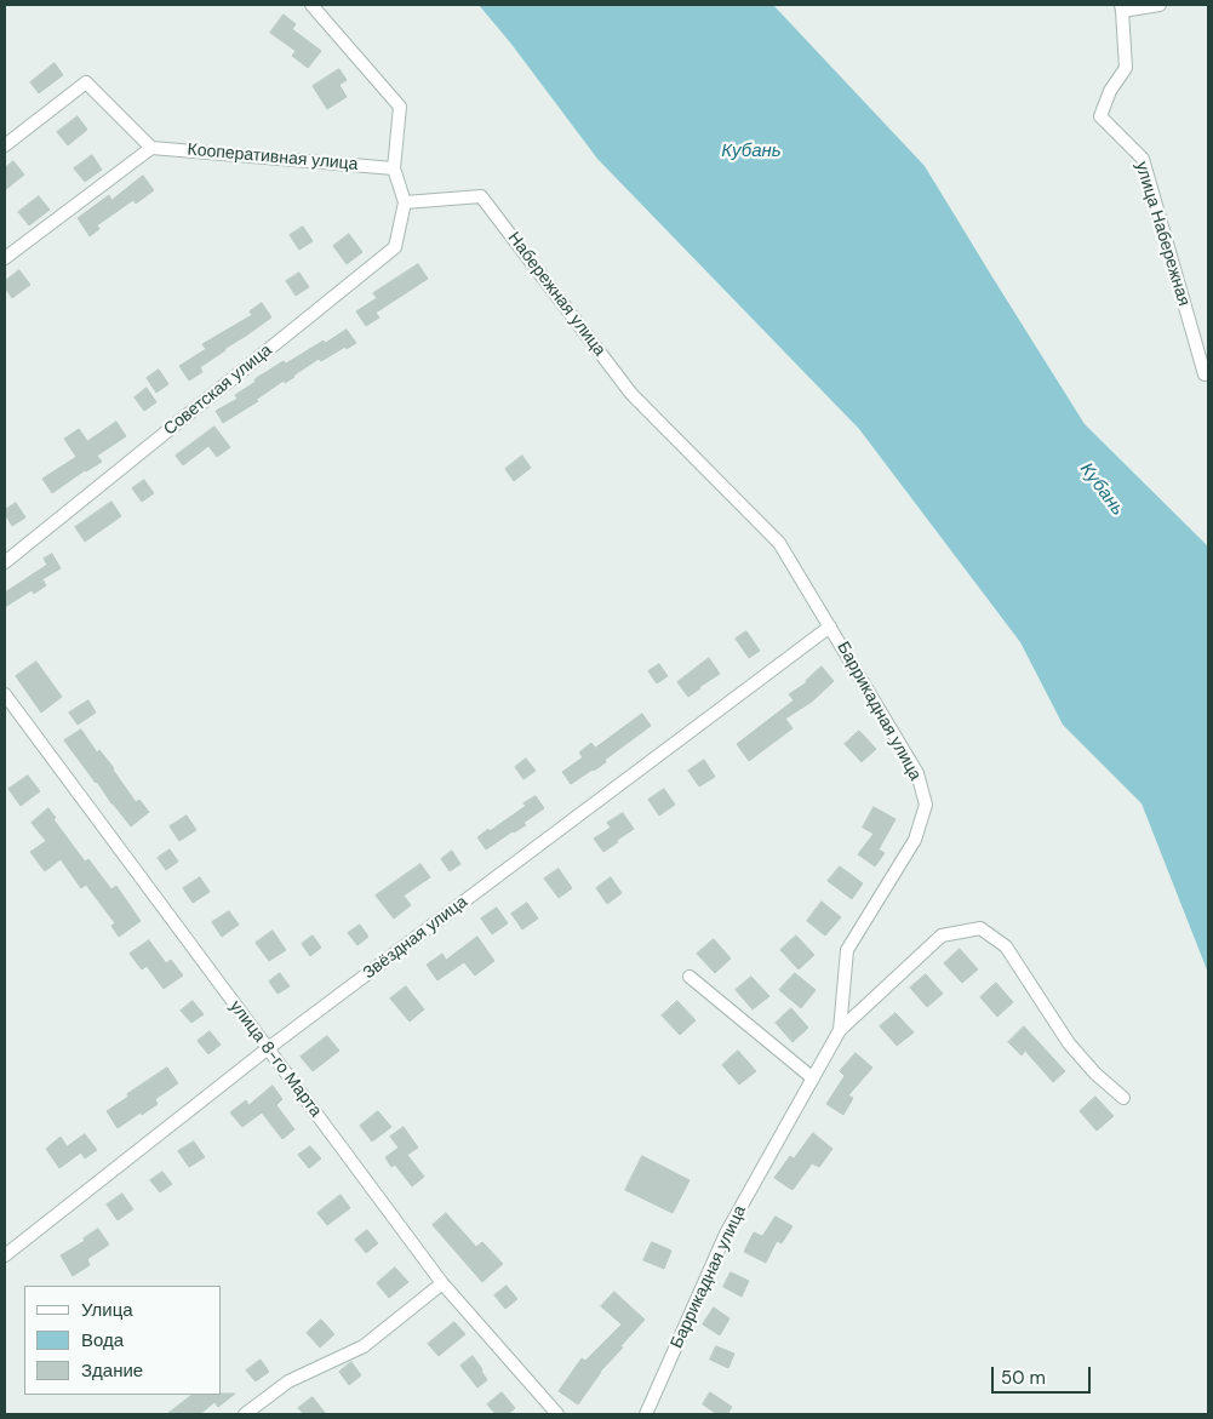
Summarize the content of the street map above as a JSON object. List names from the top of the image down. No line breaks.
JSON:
{"streets":{"street":["Кооперативная улица","улица Набережная","Набережная улица","Советская улица","Баррикадная улица","Звёздная улица","улица 8-го Марта"]},"crossings":[["Набережная улица","Советская улица"],["Набережная улица","Баррикадная улица"],["Набережная улица","Звёздная улица"],["Баррикадная улица","Звёздная улица"],["Звёздная улица","улица 8-го Марта"]],"water":["Кубань"],"legend":["Улица","Вода","Здание"],"scale_bar":"50 m"}
